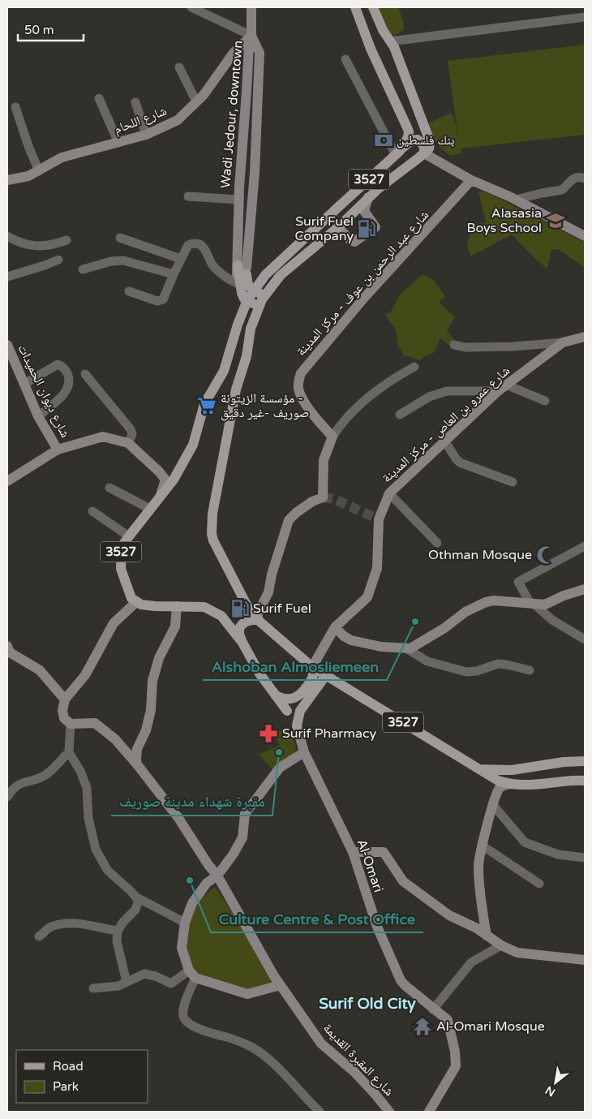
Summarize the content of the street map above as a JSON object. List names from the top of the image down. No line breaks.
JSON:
{"streets":{"main road":["Wadi Jedour, downtown","شارع اللحام","3527","شارع عبد الرحمن بن عوف - مركز المدينة","شارع ديوان الحميدات","شارع عمرو بن العاص - مركز المدينة","Al-Omari","شارع المقبرة القديمة"]},"crossings":[["Wadi Jedour, downtown","شارع اللحام"],["Wadi Jedour, downtown","3527"],["3527","شارع عمرو بن العاص - مركز المدينة"]],"districts":["Surif Old City"],"places":{"bank":["بنك فلسطين"],"school or university":["Alasasia Boys School"],"fuel station":["Surif Fuel Company","Surif Fuel"],"supermarket":["مؤسسة الزيتونة - صوريف -غير دقيق"],"mosque":["Othman Mosque"],"other":["Alshoban Almosliemeen","مقبرة شهداء مدينة صوريف","Culture Centre & Post Office"],"pharmacy":["Surif Pharmacy"],"temple":["Al-Omari Mosque"]},"legend":["Road","Park"],"scale_bar":"50 m","north":"bottom left"}
